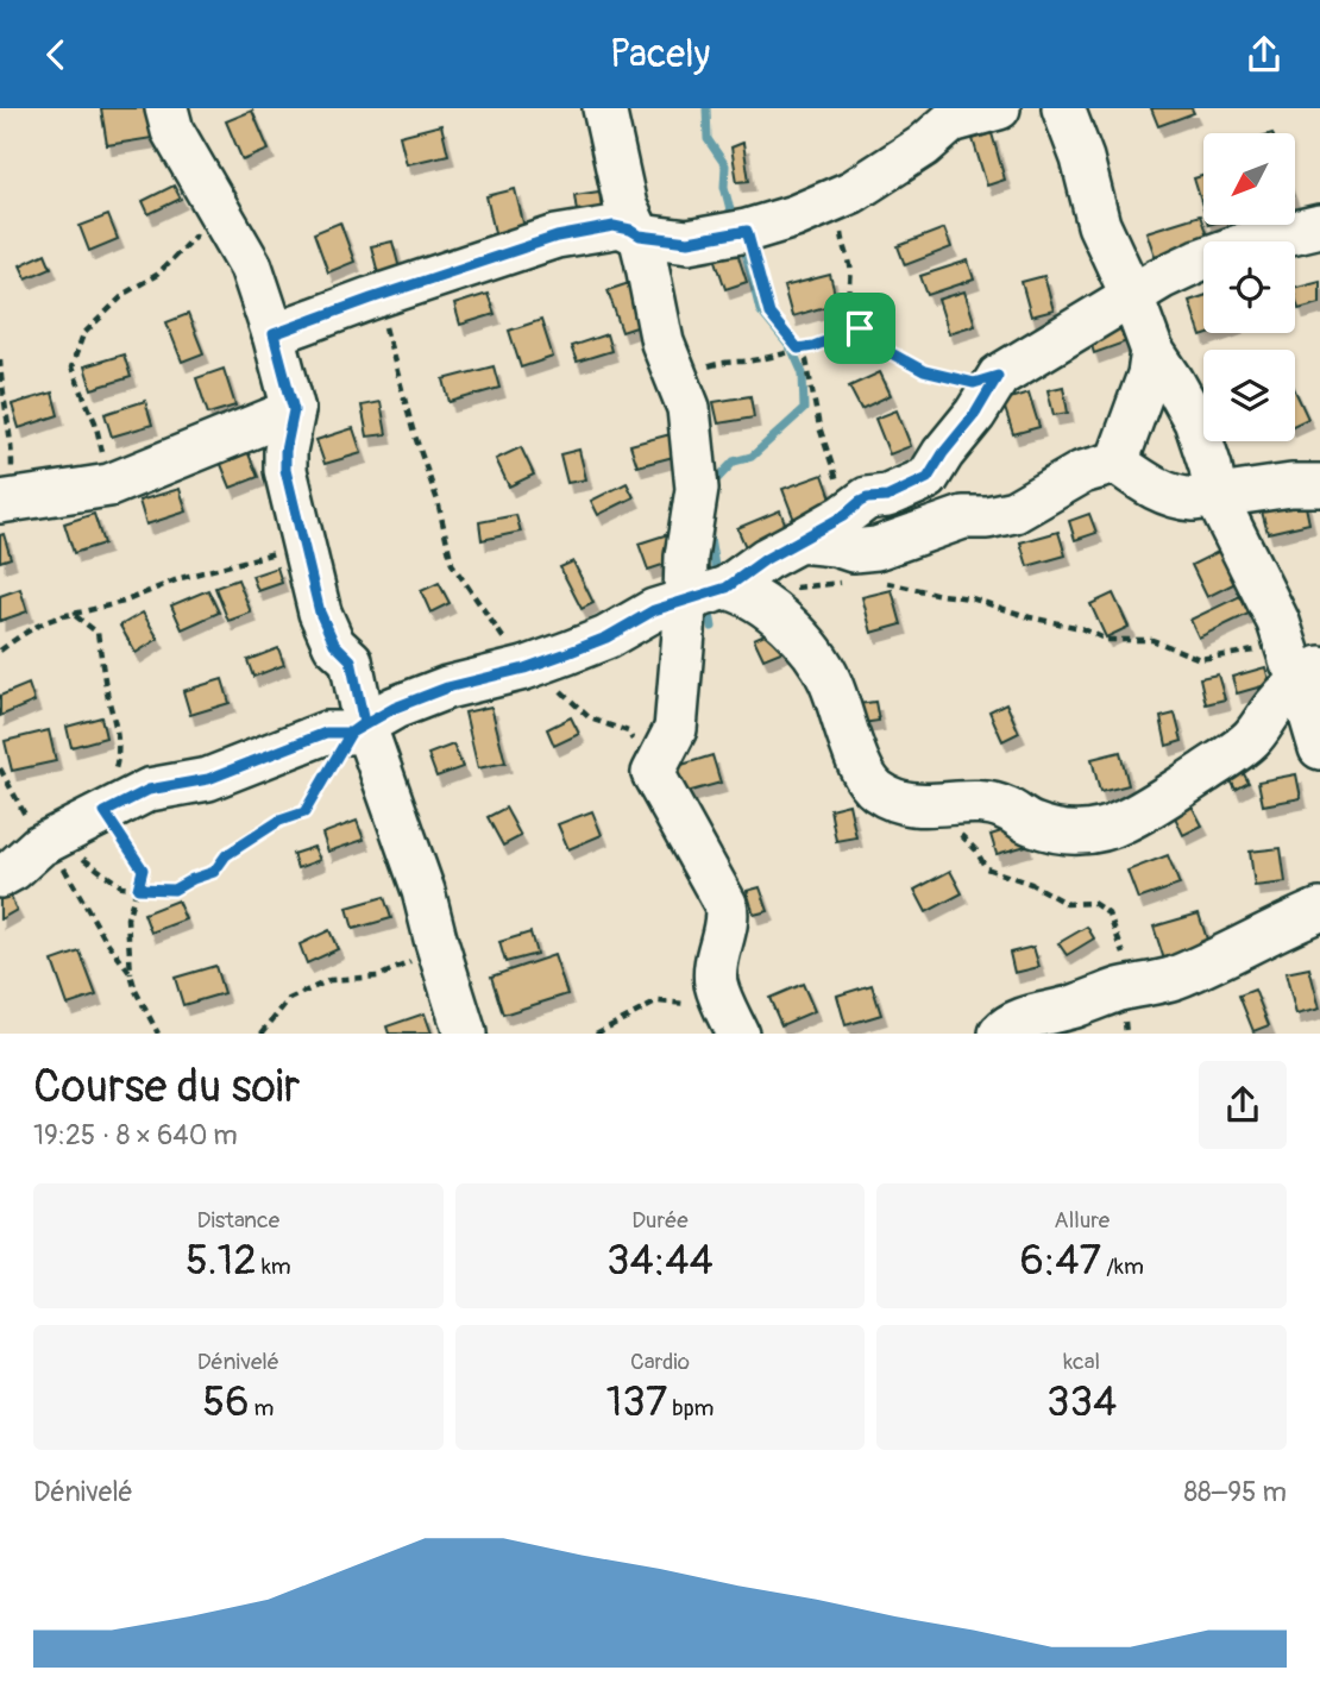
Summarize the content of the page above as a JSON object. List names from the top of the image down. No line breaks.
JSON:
{"north":"bottom left","page":{"header":"Pacely","heading":["Course du soir","19:25 · 8 × 640 m"],"stats":[["Distance","5.12 km"],["Durée","34:44"],["Allure","6:47 /km"],["Dénivelé","56 m"],["Cardio","137 bpm"],["kcal","334"]],"chart":["Dénivelé","88–95 m"]}}
